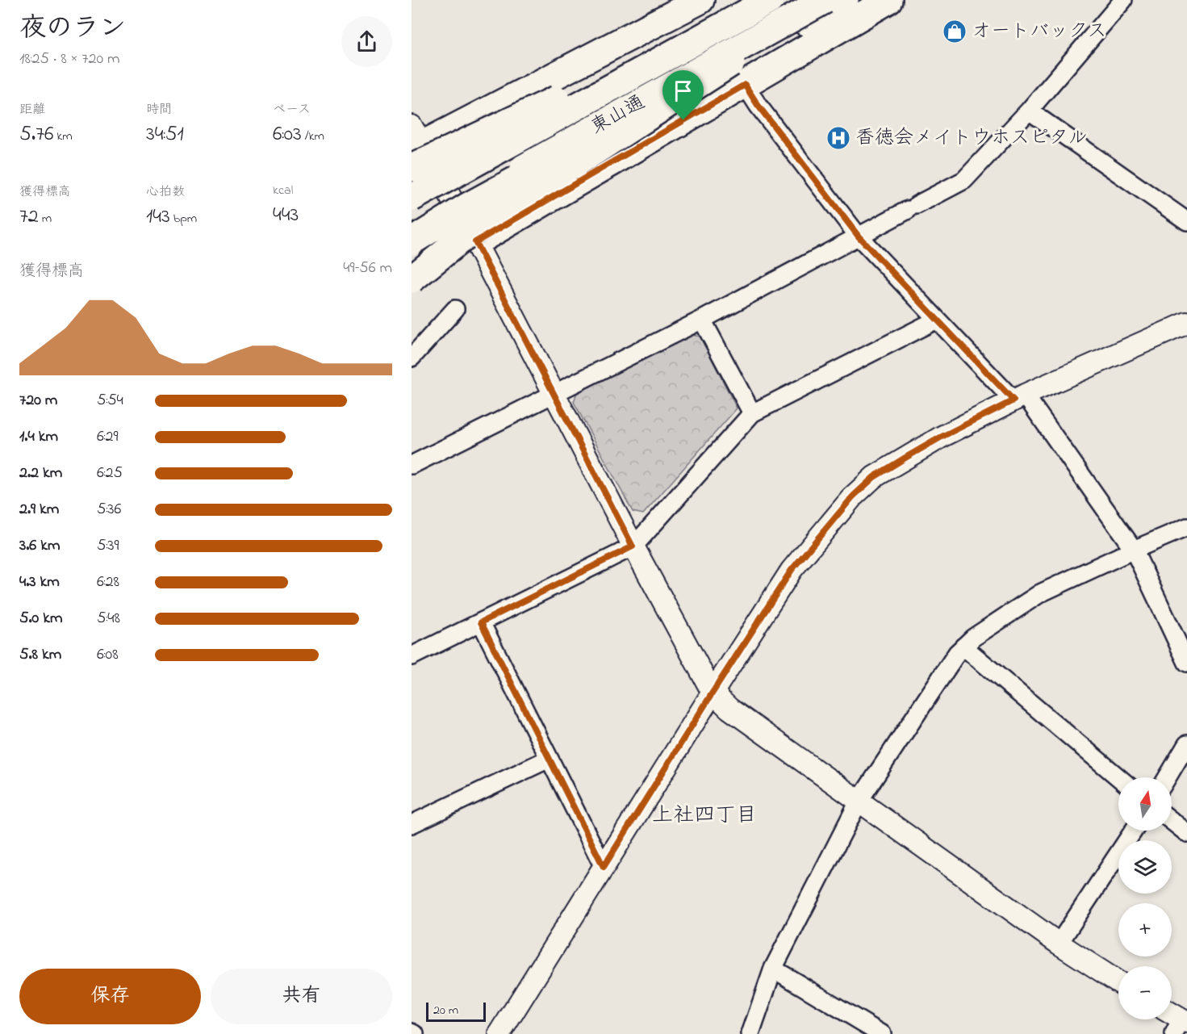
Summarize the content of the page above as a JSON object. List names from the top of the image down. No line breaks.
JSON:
{"streets":{"main road":["東山通"]},"districts":["上社四丁目"],"places":{"shop":["オートバックス"],"hospital":["香徳会メイトウホスピタル"]},"scale_bar":"20 m","north":"top","page":{"heading":["夜のラン","18:25 · 8 × 720 m"],"stats":[["距離","5.76 km"],["時間","34:51"],["ペース","6:03 /km"],["獲得標高","72 m"],["心拍数","143 bpm"],["kcal","443"]],"chart":["獲得標高","49–56 m"],"list":[{"name":"720 m","note":"5:54"},{"name":"1.4 km","note":"6:29"},{"name":"2.2 km","note":"6:25"},{"name":"2.9 km","note":"5:36"},{"name":"3.6 km","note":"5:39"},{"name":"4.3 km","note":"6:28"},{"name":"5.0 km","note":"5:48"},{"name":"5.8 km","note":"6:08"}],"map_buttons":["+","−"],"buttons":["保存","共有"],"scale":"20 m"}}
